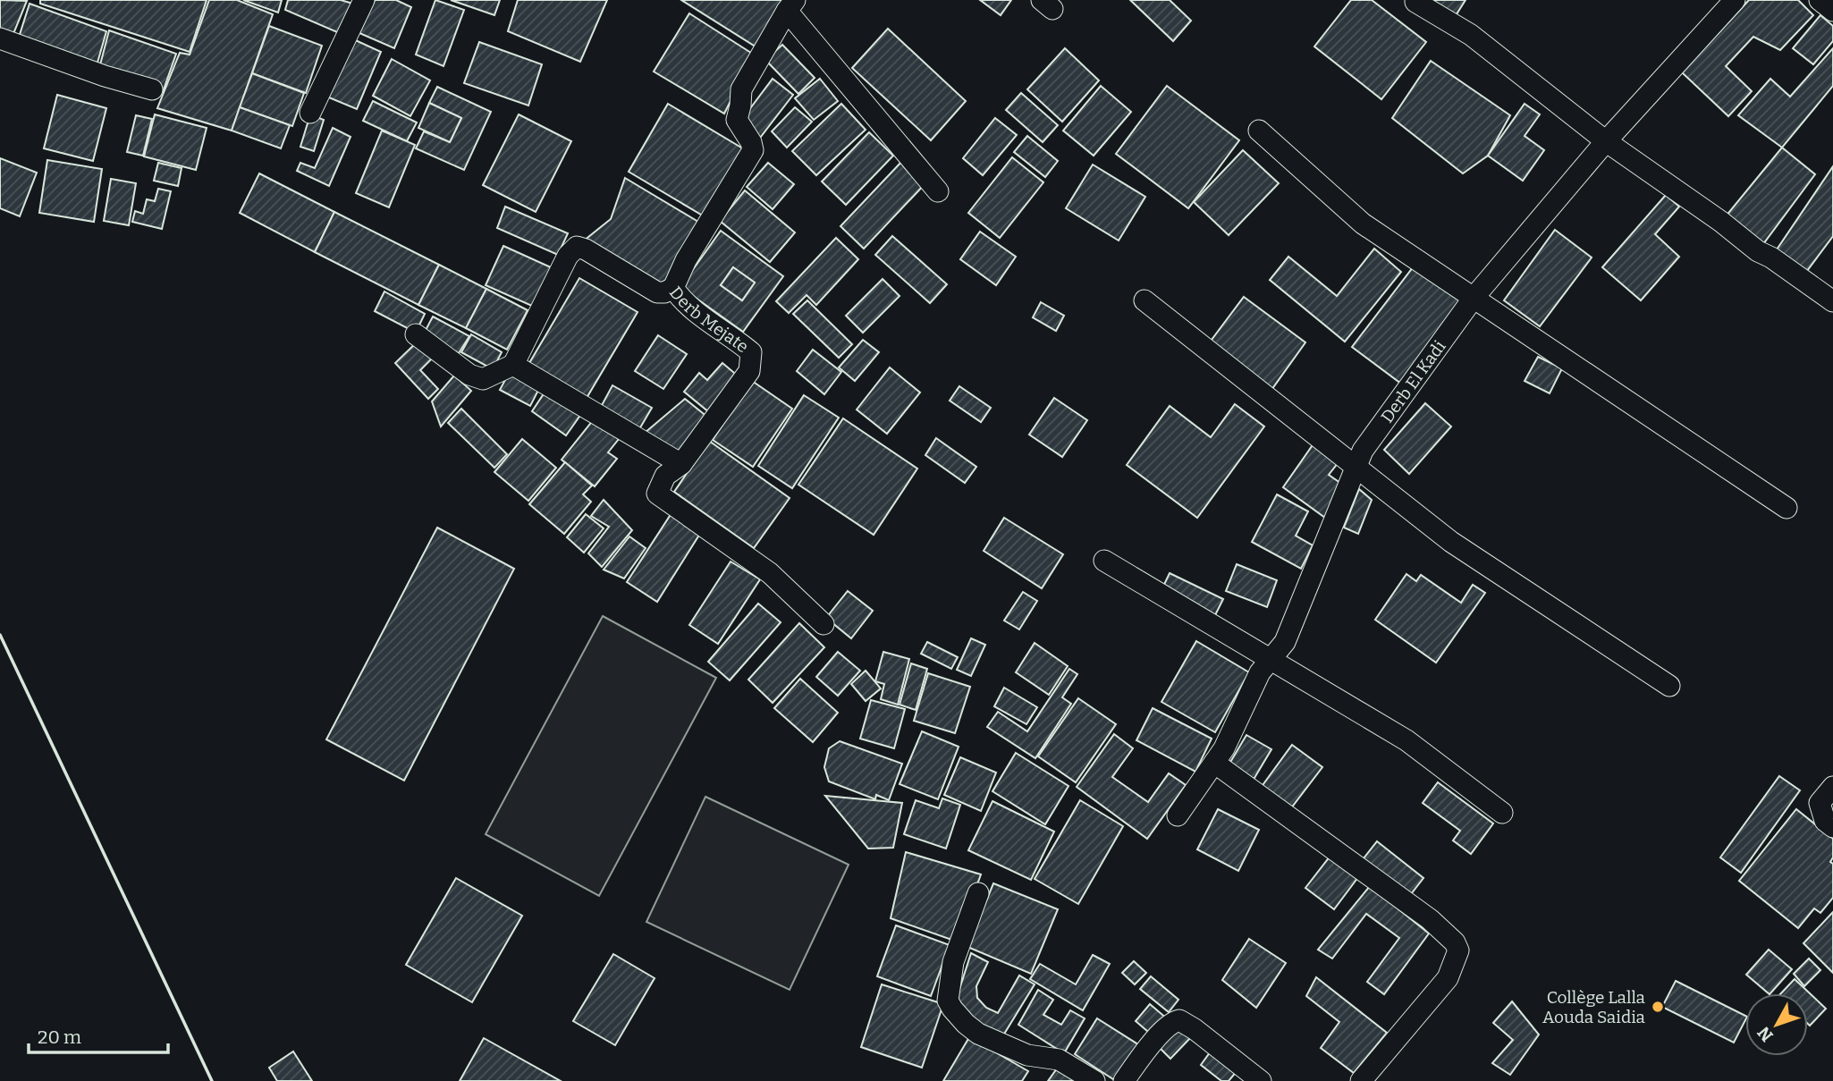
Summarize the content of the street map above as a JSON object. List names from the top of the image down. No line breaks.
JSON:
{"streets":{"lane":["Derb Mejate","Derb El Kadi"]},"places":["Collège Lalla Aouda Saidia"],"scale_bar":"20 m","north":"bottom left"}
